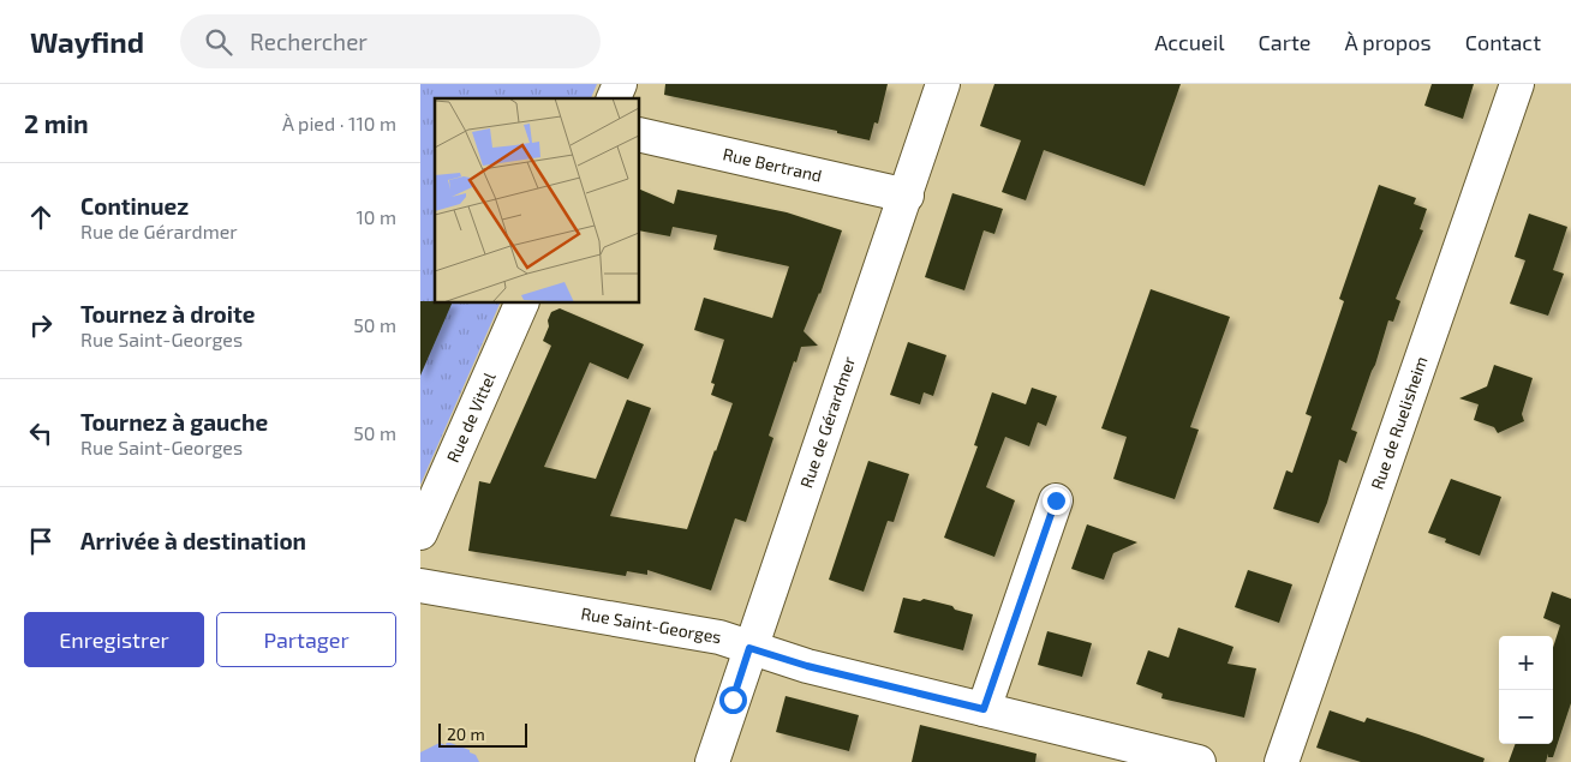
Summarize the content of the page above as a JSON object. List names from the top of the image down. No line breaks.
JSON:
{"streets":{"street":["Rue Bertrand","Rue de Vittel","Rue de Gérardmer","Rue de Ruelisheim","Rue Saint-Georges"]},"crossings":[["Rue Bertrand","Rue de Gérardmer"],["Rue de Gérardmer","Rue Saint-Georges"]],"scale_bar":"20 m","page":{"header":"Wayfind","search":"Rechercher","nav":["Accueil","Carte","À propos","Contact"],"heading":["2 min","À pied · 110 m"],"list":[["Continuez","Rue de Gérardmer","10 m"],["Tournez à droite","Rue Saint-Georges","50 m"],["Tournez à gauche","Rue Saint-Georges","50 m"],"Arrivée à destination"],"buttons":["Enregistrer","Partager"],"map_buttons":["+","−"],"scale":"20 m"}}
